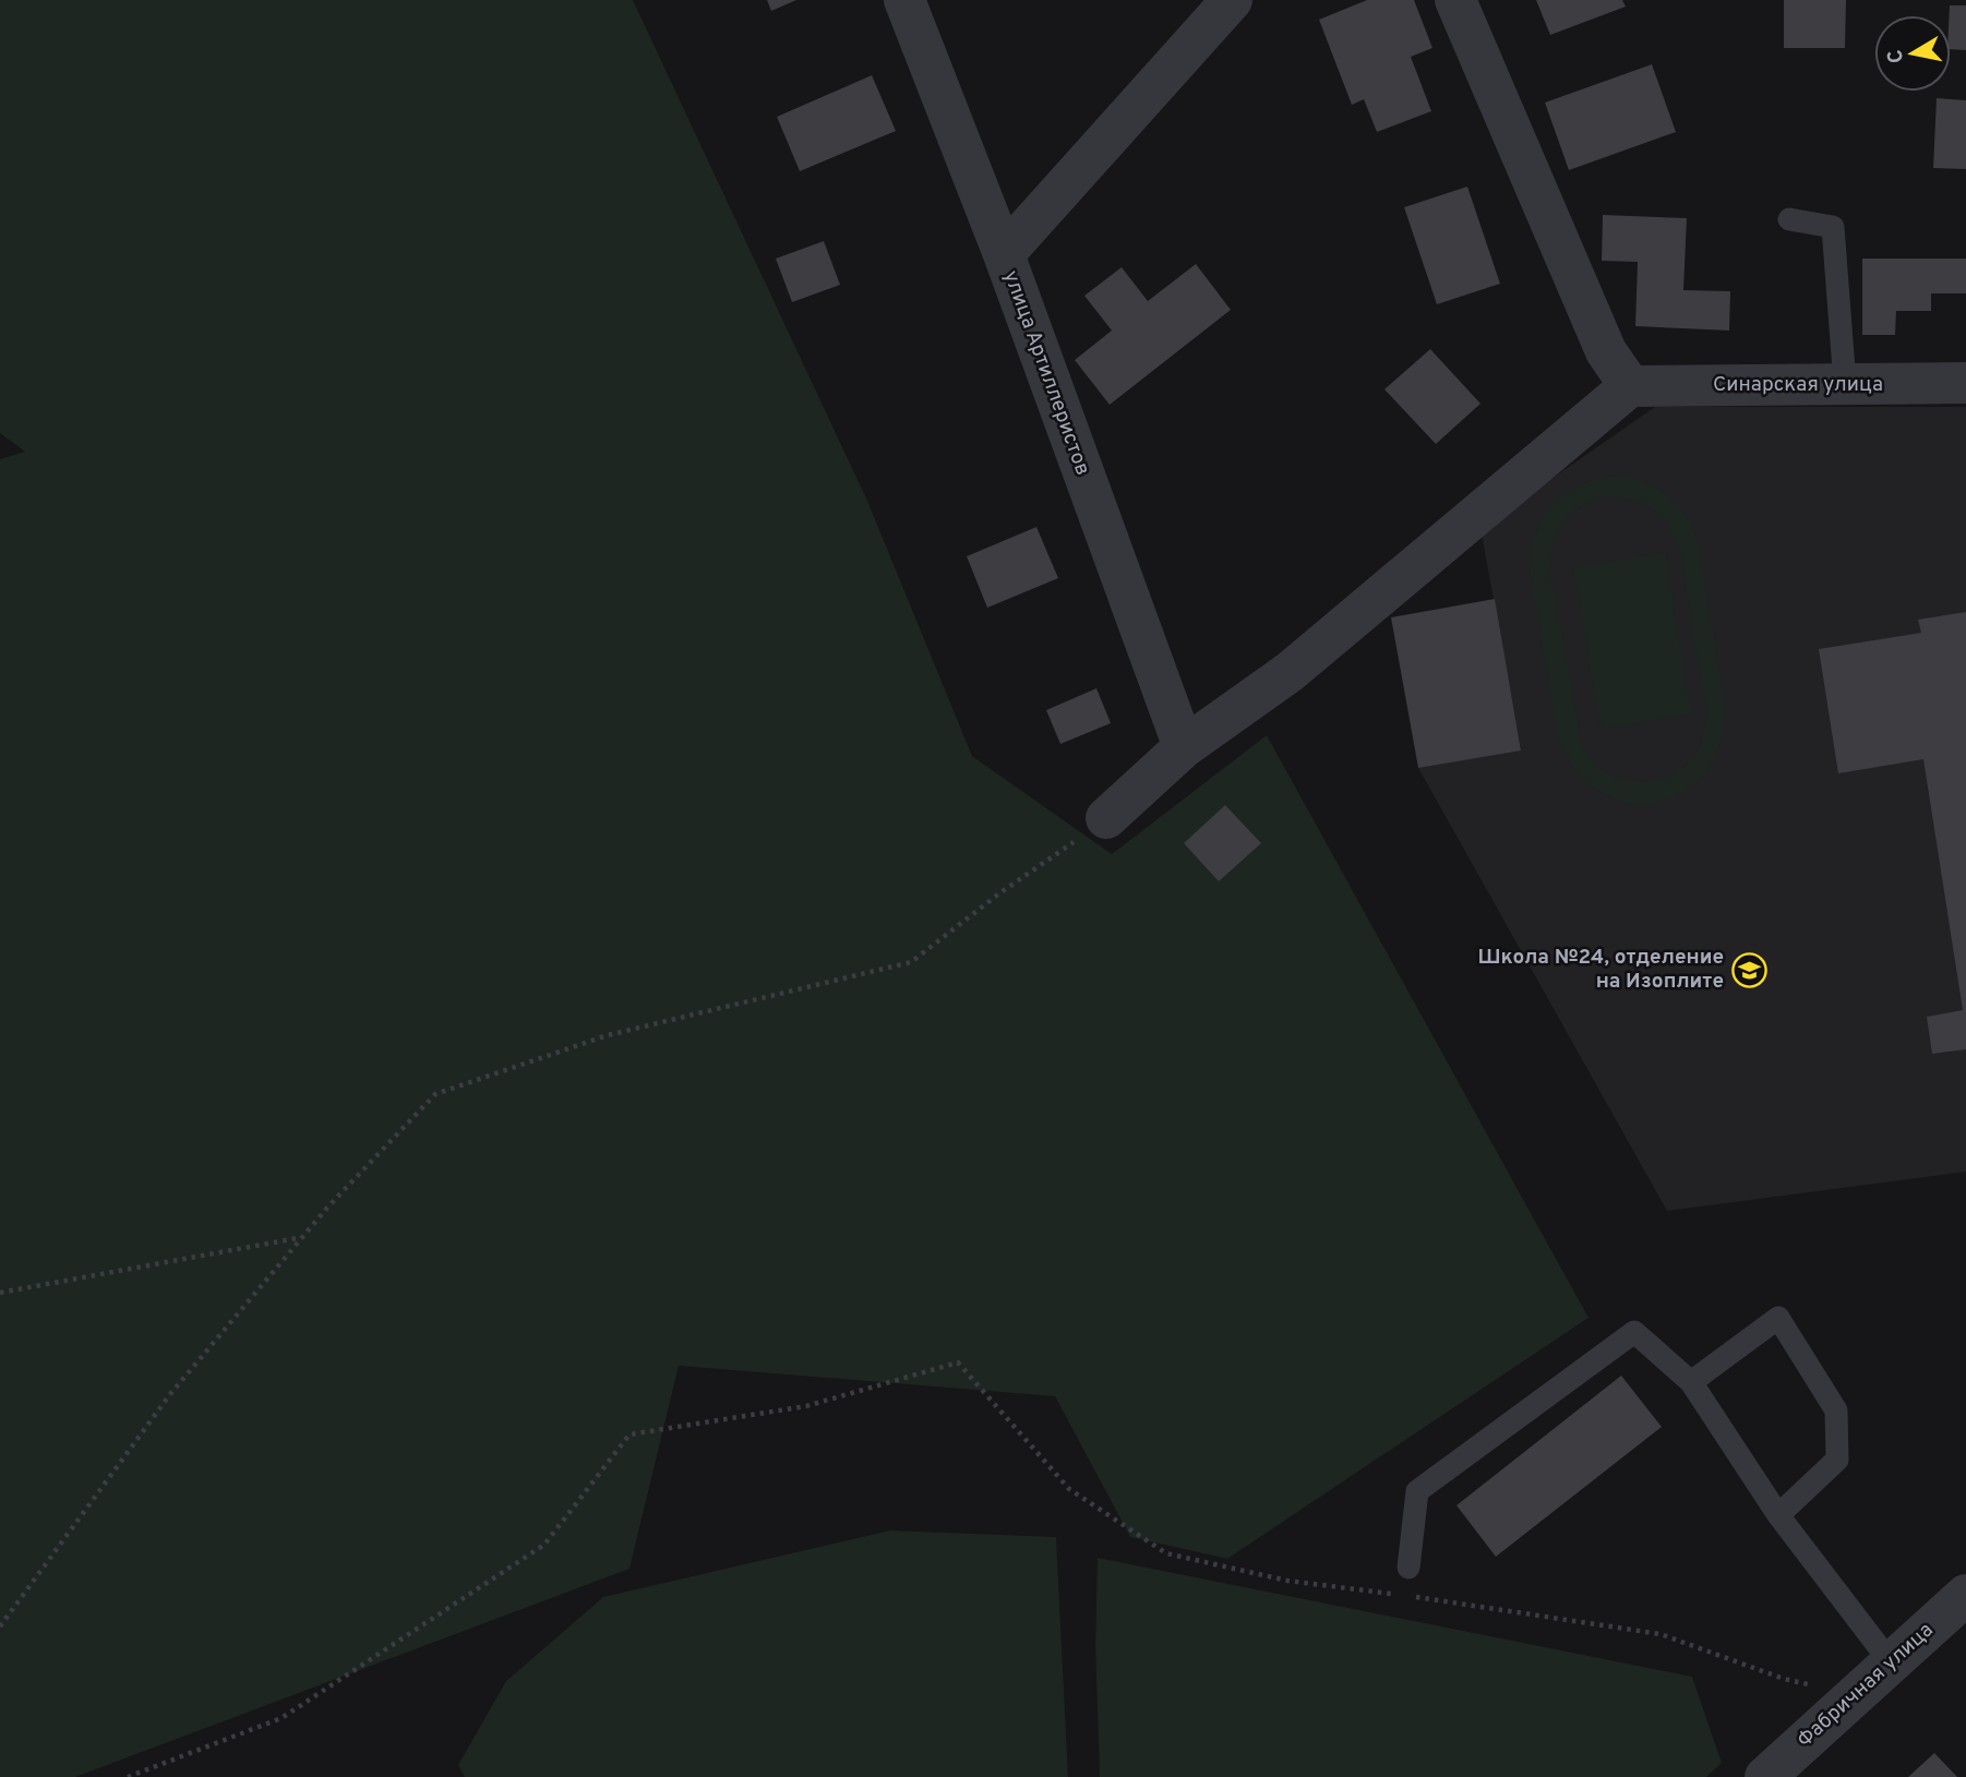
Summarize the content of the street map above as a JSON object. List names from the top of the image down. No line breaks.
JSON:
{"streets":{"street":["улица Артиллеристов","Синарская улица","Фабричная улица"]},"places":{"school or university":["Школа №24, отделение на Изоплите"]},"north":"left"}
